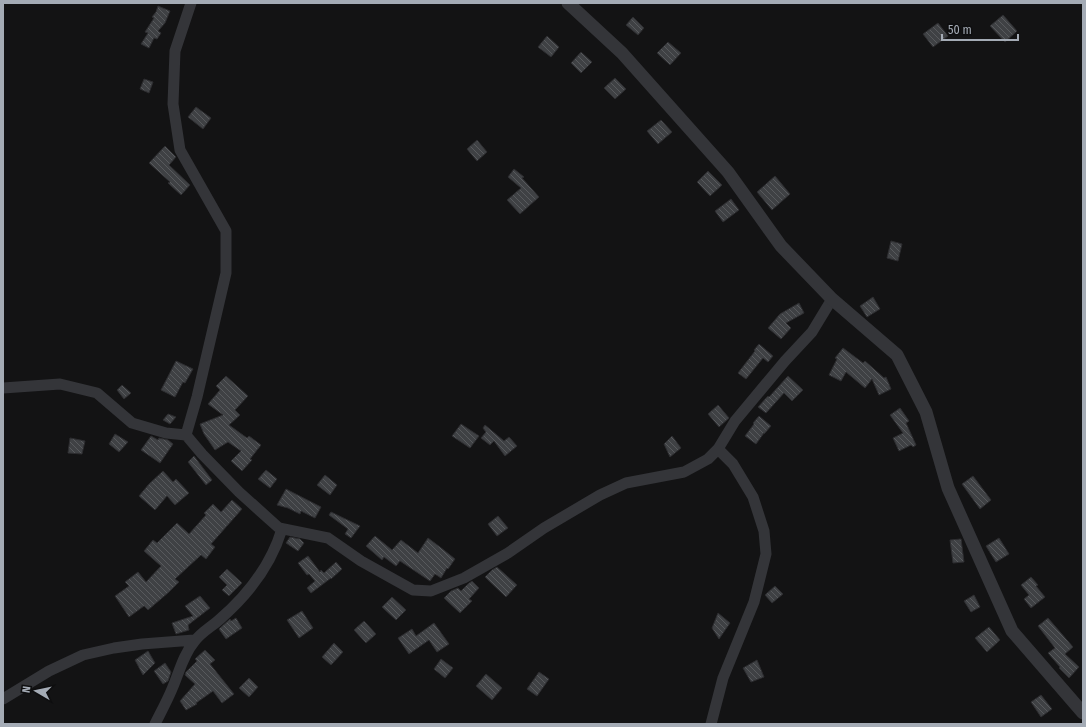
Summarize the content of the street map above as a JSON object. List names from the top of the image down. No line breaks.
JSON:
{"scale_bar":"50 m","north":"left"}
